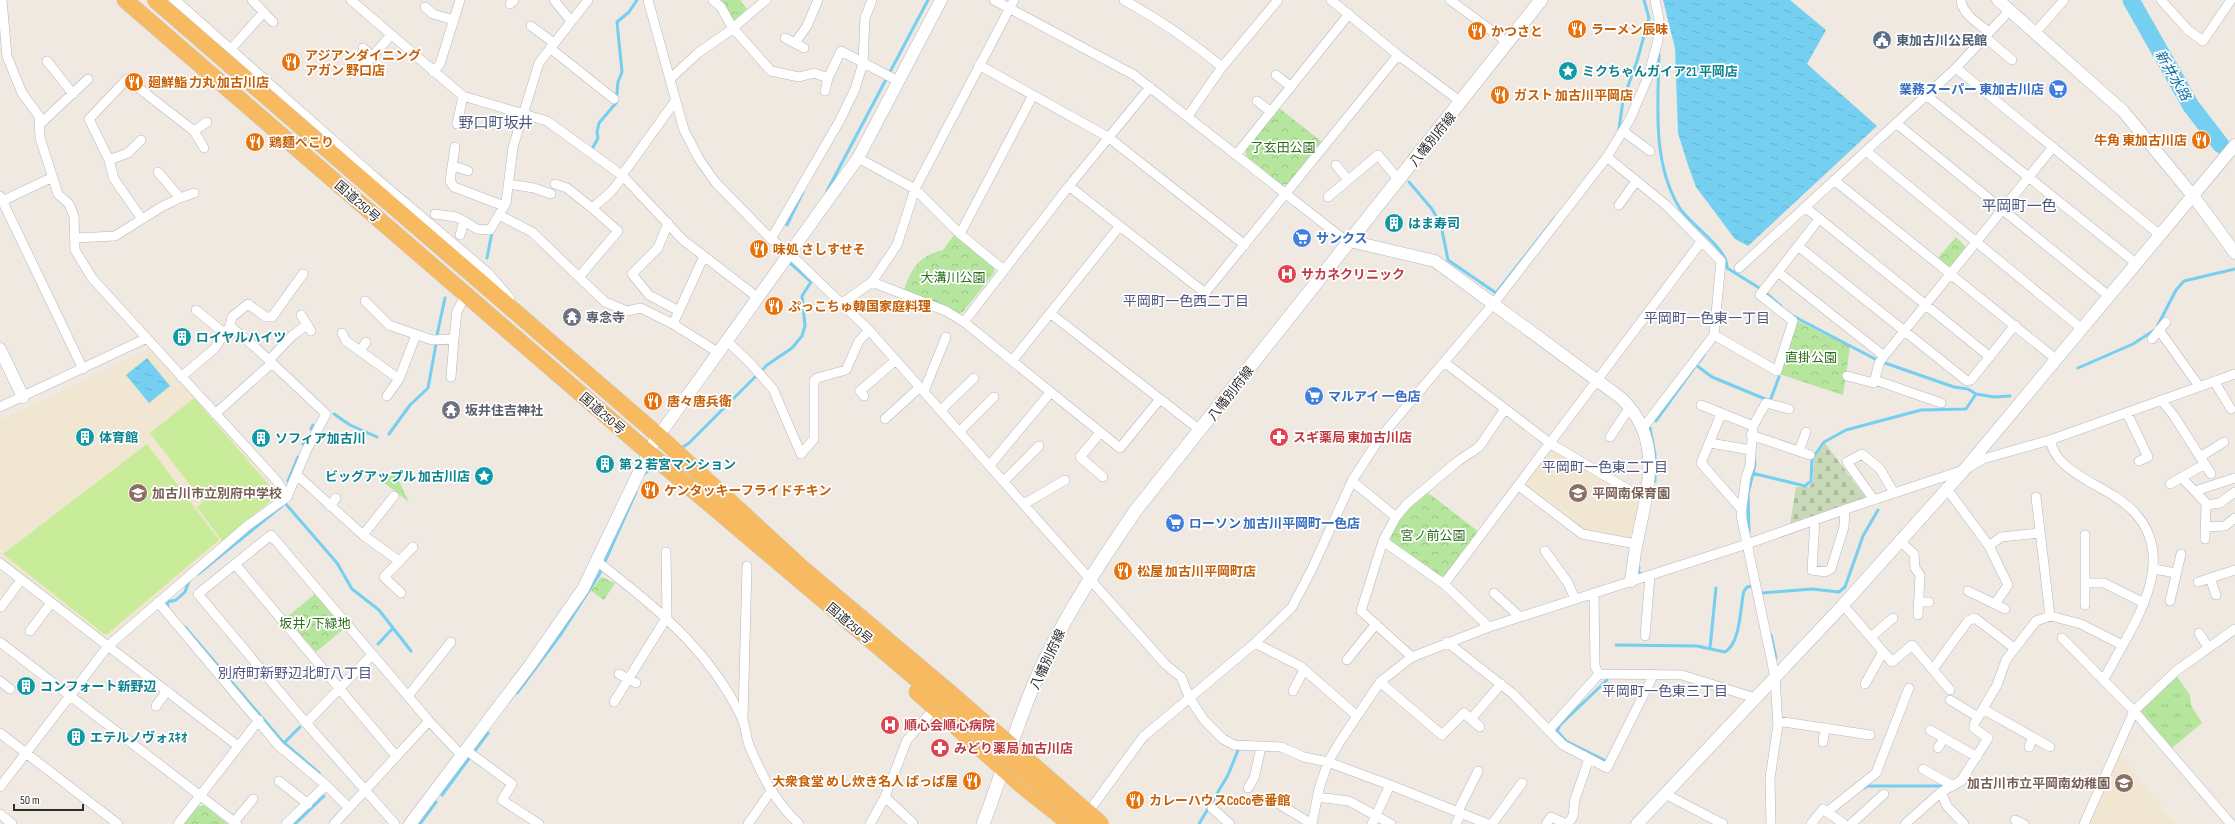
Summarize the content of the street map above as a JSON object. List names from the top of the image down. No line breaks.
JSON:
{"streets":{"highway":["国道250号"],"main road":["八幡別府線"]},"districts":["野口町坂井","平岡町一色","平岡町一色西二丁目","平岡町一色東一丁目","平岡町一色東二丁目","別府町新野辺北町八丁目","平岡町一色東三丁目"],"water":["新井水路"],"parks":["了玄田公園","大溝川公園","直掛公園","宮ノ前公園","坂井ﾉ下緑地"],"places":{"restaurant":["ラーメン辰味","かつさと","アジアンダイニング アガン 野口店","廻鮮鮨 力丸 加古川店","ガスト 加古川平岡店","牛角 東加古川店","鶏麺ぺこり","味処 さしすせそ","ぷっこちゅ韓国家庭料理","唐々唐兵衛","ケンタッキーフライドチキン","松屋 加古川平岡町店","大衆食堂 めし炊き名人 ぱっぱ屋","カレーハウスCoCo壱番館"],"public building":["東加古川公民館"],"place":["ミクちゃんガイア21 平岡店","ビッグアップル 加古川店"],"supermarket":["業務スーパー 東加古川店","サンクス","マルアイ 一色店","ローソン 加古川平岡町一色店"],"building":["はま寿司","ロイヤルハイツ","体育館","ソフィア加古川","第２若宮マンション","コンフォート新野辺","エテルノヴォｽｷｵ"],"hospital":["サカネクリニック","順心会順心病院"],"temple":["専念寺","坂井住吉神社"],"pharmacy":["スギ薬局 東加古川店","みどり薬局 加古川店"],"school or university":["加古川市立別府中学校","平岡南保育園","加古川市立平岡南幼稚園"]},"scale_bar":"50 m"}
